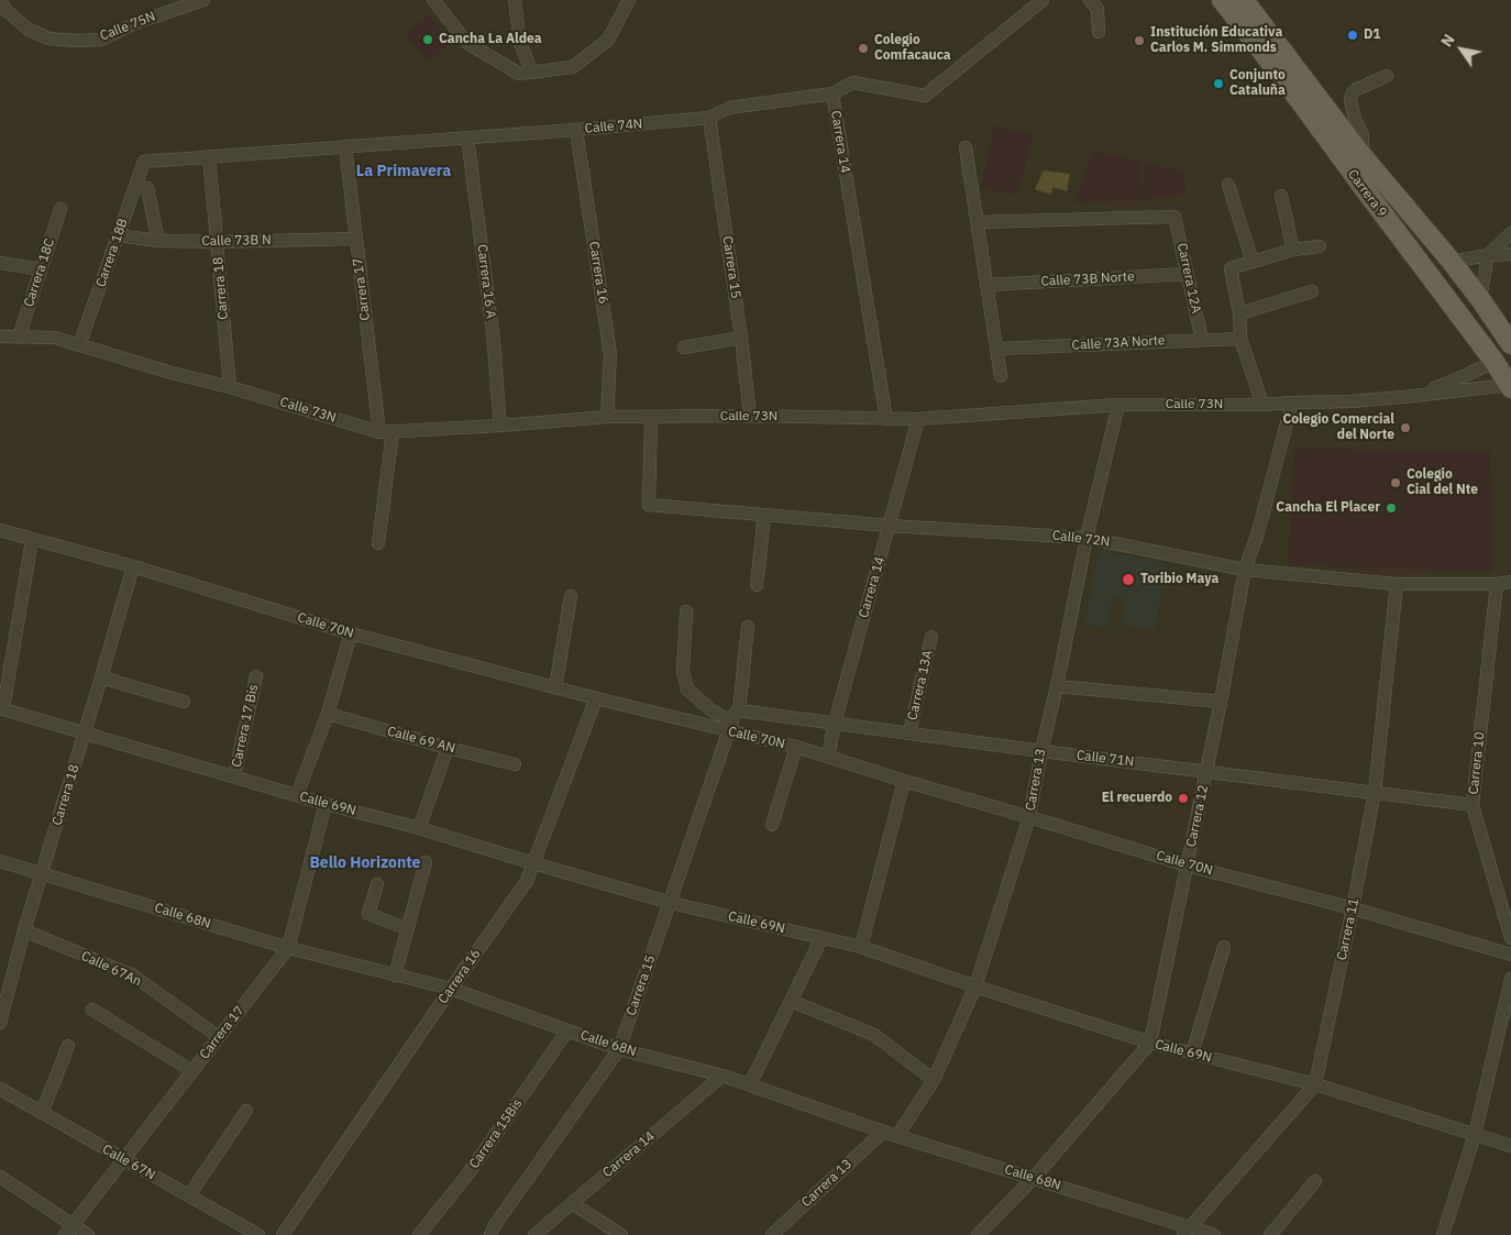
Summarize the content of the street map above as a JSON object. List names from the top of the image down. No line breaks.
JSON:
{"streets":{"main road":["Carrera 9"],"street":["Calle 75N","Calle 74N","Carrera 14","Calle 73B N","Carrera 18B","Carrera 15","Carrera 18C","Carrera 16","Carrera 12A","Calle 73B Norte","Carrera 16 A","Carrera 18","Carrera 17","Calle 73A Norte","Calle 73N","Calle 72N","Calle 70N","Carrera 13A","Carrera 17 Bis","Calle 69 AN","Calle 71N","Carrera 10","Carrera 13","Calle 69N","Carrera 12","Calle 68N","Carrera 11","Calle 67An","Carrera 15Bis","Calle 67N"]},"crossings":[["Calle 74N","Carrera 14"],["Calle 74N","Carrera 18B"],["Calle 74N","Carrera 15"],["Calle 74N","Carrera 16"],["Calle 74N","Carrera 16 A"],["Calle 74N","Carrera 18"],["Calle 74N","Carrera 17"],["Carrera 14","Calle 73N"],["Carrera 14","Calle 72N"],["Carrera 14","Calle 70N"],["Carrera 14","Calle 71N"],["Carrera 14","Calle 68N"],["Carrera 9","Calle 73N"],["Calle 73B N","Carrera 18B"],["Calle 73B N","Carrera 18"],["Calle 73B N","Carrera 17"],["Carrera 18B","Calle 73N"],["Carrera 15","Calle 73N"],["Carrera 15","Calle 70N"],["Carrera 15","Calle 71N"],["Carrera 15","Calle 69N"],["Carrera 15","Calle 68N"],["Carrera 18C","Calle 73N"],["Carrera 16","Calle 73N"],["Carrera 16","Calle 70N"],["Carrera 16","Calle 69N"],["Carrera 16","Calle 68N"],["Carrera 12A","Calle 73B Norte"],["Carrera 12A","Calle 73A Norte"],["Carrera 16 A","Calle 73N"],["Carrera 18","Calle 73N"],["Carrera 18","Calle 70N"],["Carrera 18","Calle 69N"],["Carrera 18","Calle 68N"],["Carrera 18","Calle 67An"],["Carrera 17","Calle 73N"],["Carrera 17","Calle 69N"],["Carrera 17","Calle 68N"],["Carrera 17","Calle 67An"],["Carrera 17","Calle 67N"],["Calle 73N","Calle 72N"],["Calle 73N","Carrera 13"],["Calle 73N","Carrera 12"],["Calle 72N","Carrera 10"],["Calle 72N","Carrera 13"],["Calle 72N","Carrera 12"],["Calle 72N","Carrera 11"],["Calle 70N","Carrera 13"],["Calle 70N","Carrera 12"],["Calle 70N","Carrera 11"],["Carrera 13A","Calle 71N"],["Carrera 17 Bis","Calle 69N"],["Calle 71N","Carrera 10"],["Calle 71N","Carrera 13"],["Calle 71N","Carrera 12"],["Calle 71N","Carrera 11"],["Carrera 13","Calle 69N"],["Carrera 13","Calle 68N"],["Calle 69N","Carrera 12"],["Calle 69N","Carrera 11"],["Carrera 12","Calle 68N"],["Calle 68N","Carrera 11"],["Calle 68N","Carrera 15Bis"]],"districts":["La Primavera","Bello Horizonte"],"places":["D1","Cancha La Aldea","Institución Educativa Carlos M. Simmonds","Colegio Comfacauca","Conjunto Cataluña","Colegio Comercial del Norte","Colegio Cial del Nte","Cancha El Placer","Toribio Maya","El recuerdo"],"north":"top left"}
